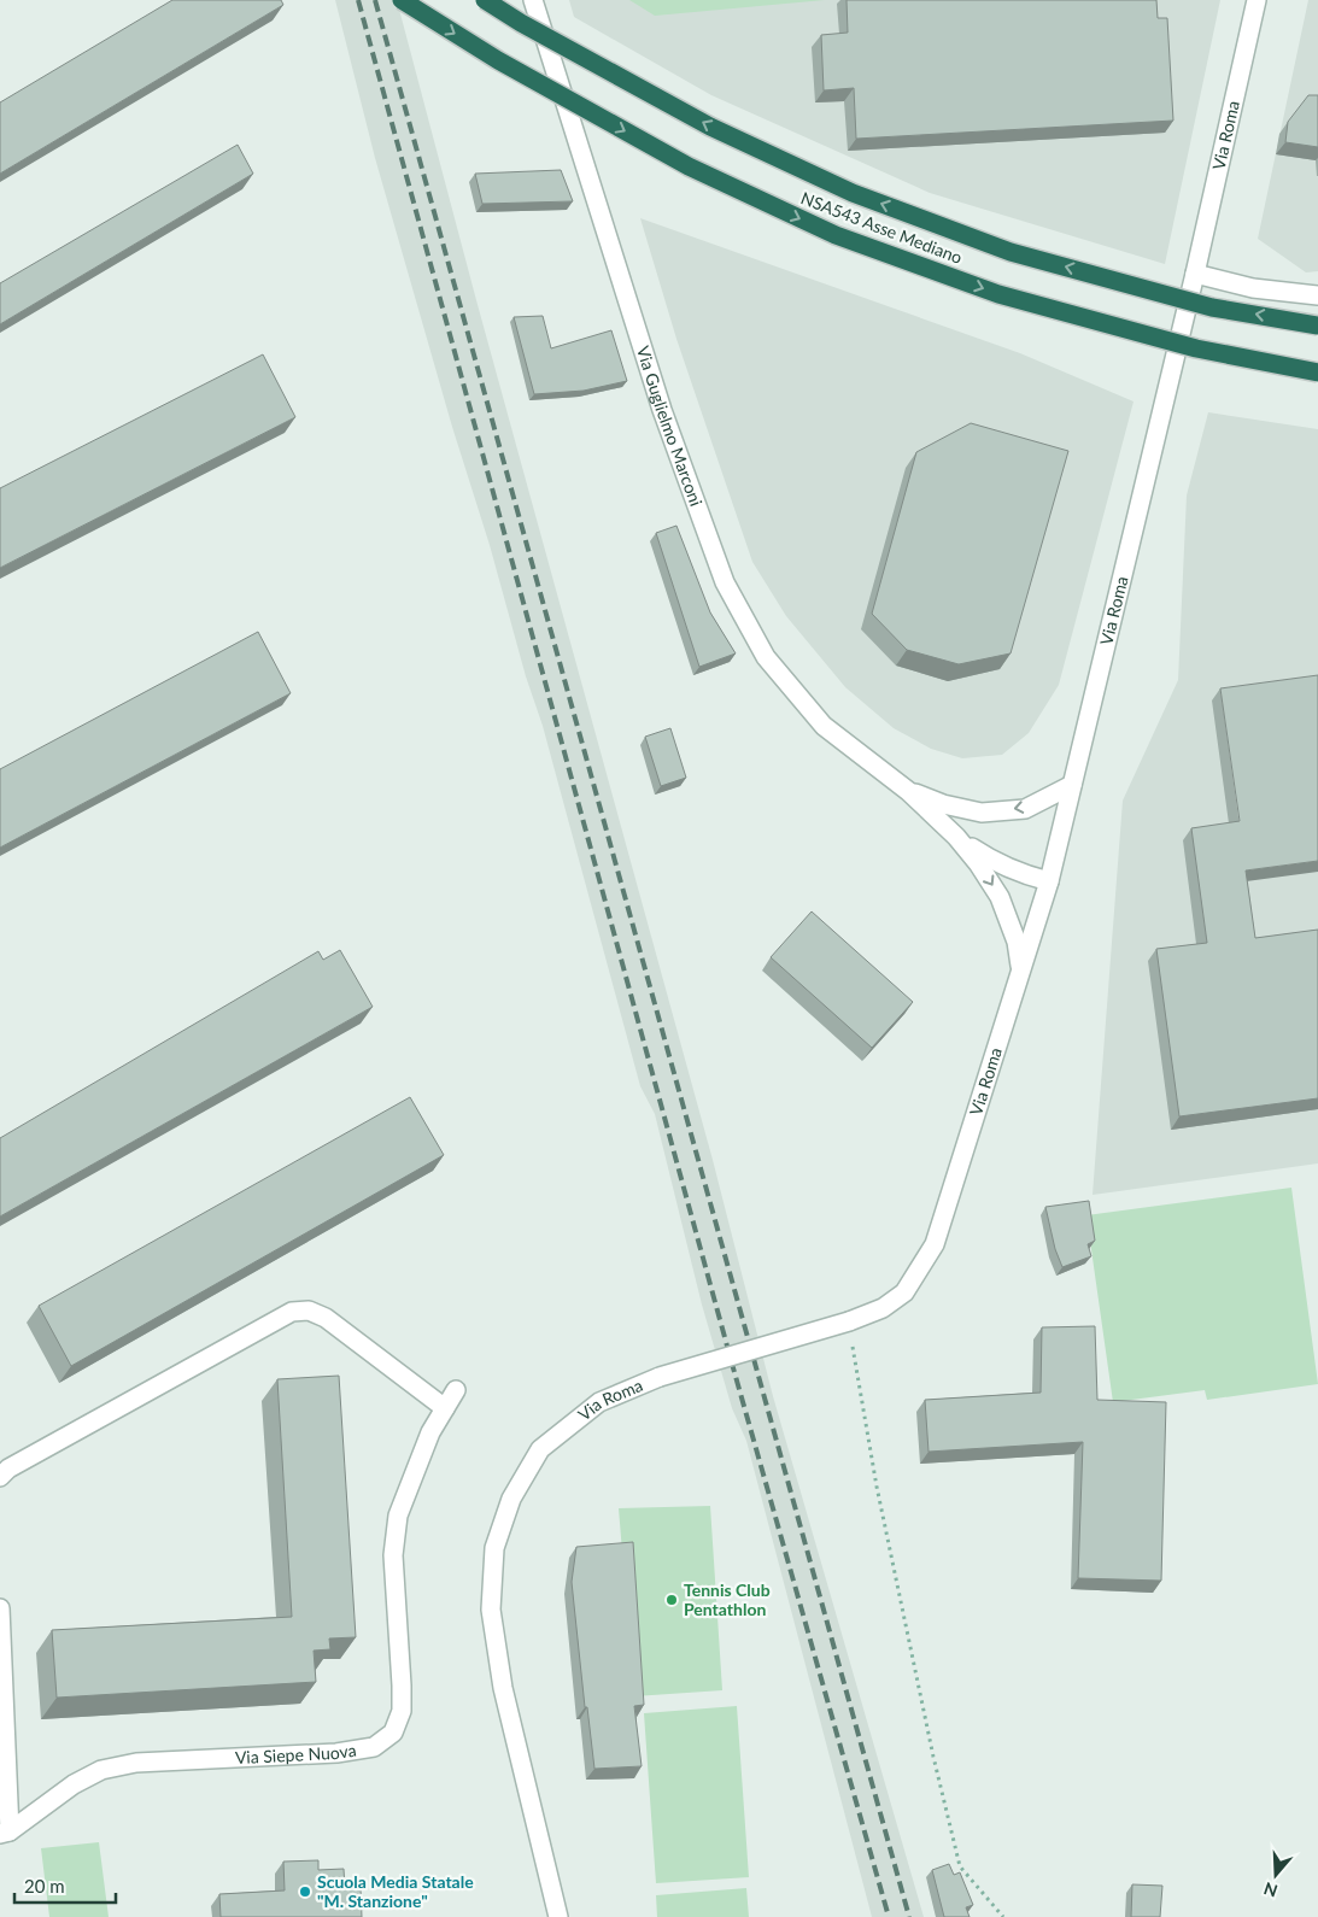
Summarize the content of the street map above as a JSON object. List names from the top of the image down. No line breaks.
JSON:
{"streets":{"highway":["NSA543 Asse Mediano"],"street":["Via Roma","Via Guglielmo Marconi","Via Siepe Nuova"]},"crossings":[["Via Roma","Via Guglielmo Marconi"]],"places":["Tennis Club Pentathlon","Scuola Media Statale \"M. Stanzione\""],"scale_bar":"20 m","north":"bottom"}
